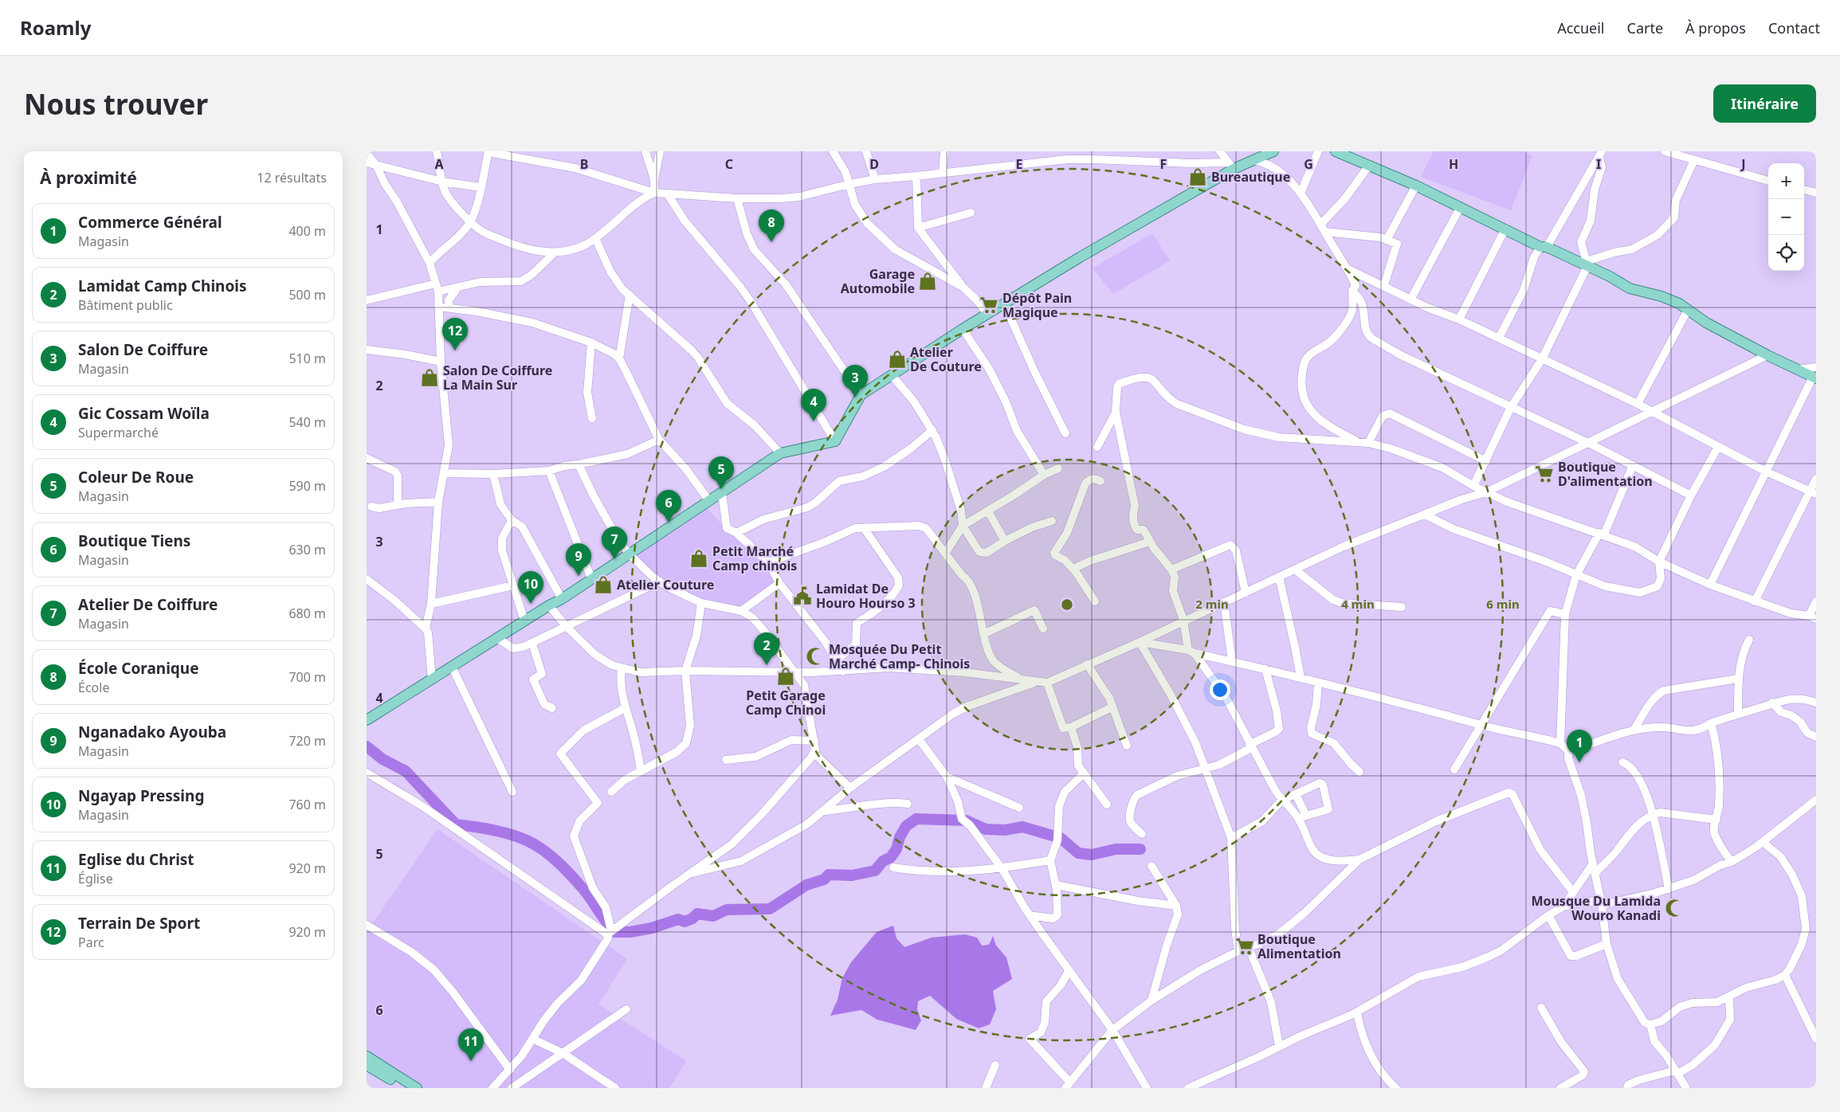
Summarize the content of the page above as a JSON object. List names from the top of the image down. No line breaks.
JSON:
{"places":{"shop":["Bureautique","Garage Automobile","Atelier De Couture","Salon De Coiffure La Main Sur","Petit Marché Camp chinois","Atelier Couture","Petit Garage Camp Chinoi"],"supermarket":["Dépôt Pain Magique","Boutique D'alimentation","Boutique Alimentation"],"public building":["Lamidat De Houro Hourso 3"],"mosque":["Mosquée Du Petit Marché Camp- Chinois","Mousque Du Lamida Wouro Kanadi"]},"page":{"header":"Roamly","nav":["Accueil","Carte","À propos","Contact"],"buttons":"Itinéraire","title":"Nous trouver","heading":["À proximité","12 résultats"],"map_buttons":["+","−"],"list":[{"mark":"1","name":"Commerce Général","note":"Magasin","value":"400 m"},{"mark":"2","name":"Lamidat Camp Chinois","note":"Bâtiment public","value":"500 m"},{"mark":"3","name":"Salon De Coiffure","note":"Magasin","value":"510 m"},{"mark":"4","name":"Gic Cossam Woïla","note":"Supermarché","value":"540 m"},{"mark":"5","name":"Coleur De Roue","note":"Magasin","value":"590 m"},{"mark":"6","name":"Boutique Tiens","note":"Magasin","value":"630 m"},{"mark":"7","name":"Atelier De Coiffure","note":"Magasin","value":"680 m"},{"mark":"8","name":"École Coranique","note":"École","value":"700 m"},{"mark":"9","name":"Nganadako Ayouba","note":"Magasin","value":"720 m"},{"mark":"10","name":"Ngayap Pressing","note":"Magasin","value":"760 m"},{"mark":"11","name":"Eglise du Christ","note":"Église","value":"920 m"},{"mark":"12","name":"Terrain De Sport","note":"Parc","value":"920 m"}],"pins":["8","12","3","4","5","6","7","9","10","2","1","11"]},"grid":{"columns":["A","B","C","D","E","F","G","H","I","J"],"rows":["1","2","3","4","5","6"]},"rings":["2 min","4 min","6 min"]}
